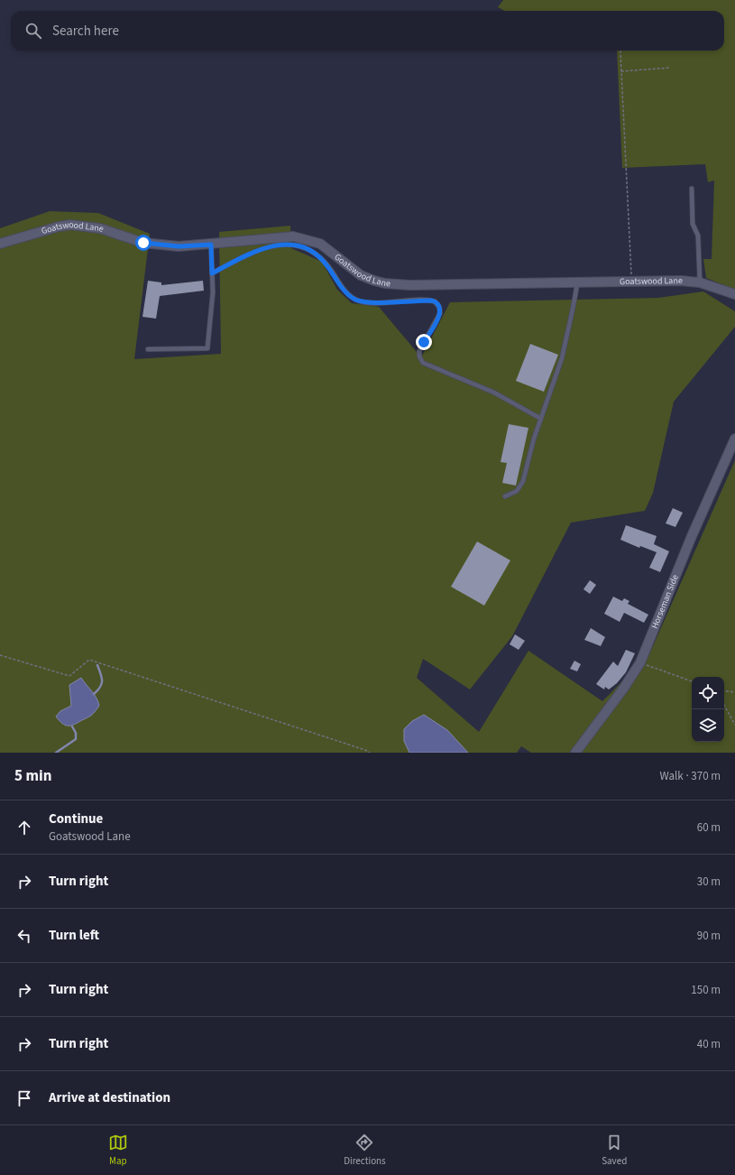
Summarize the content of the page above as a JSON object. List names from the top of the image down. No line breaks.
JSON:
{"streets":{"street":["Goatswood Lane","Horseman Side"]},"page":{"search":"Search here","heading":["5 min","Walk · 370 m"],"list":[["Continue","Goatswood Lane","60 m"],["Turn right","30 m"],["Turn left","90 m"],["Turn right","150 m"],["Turn right","40 m"],"Arrive at destination"],"nav":["Map","Directions","Saved"]}}
